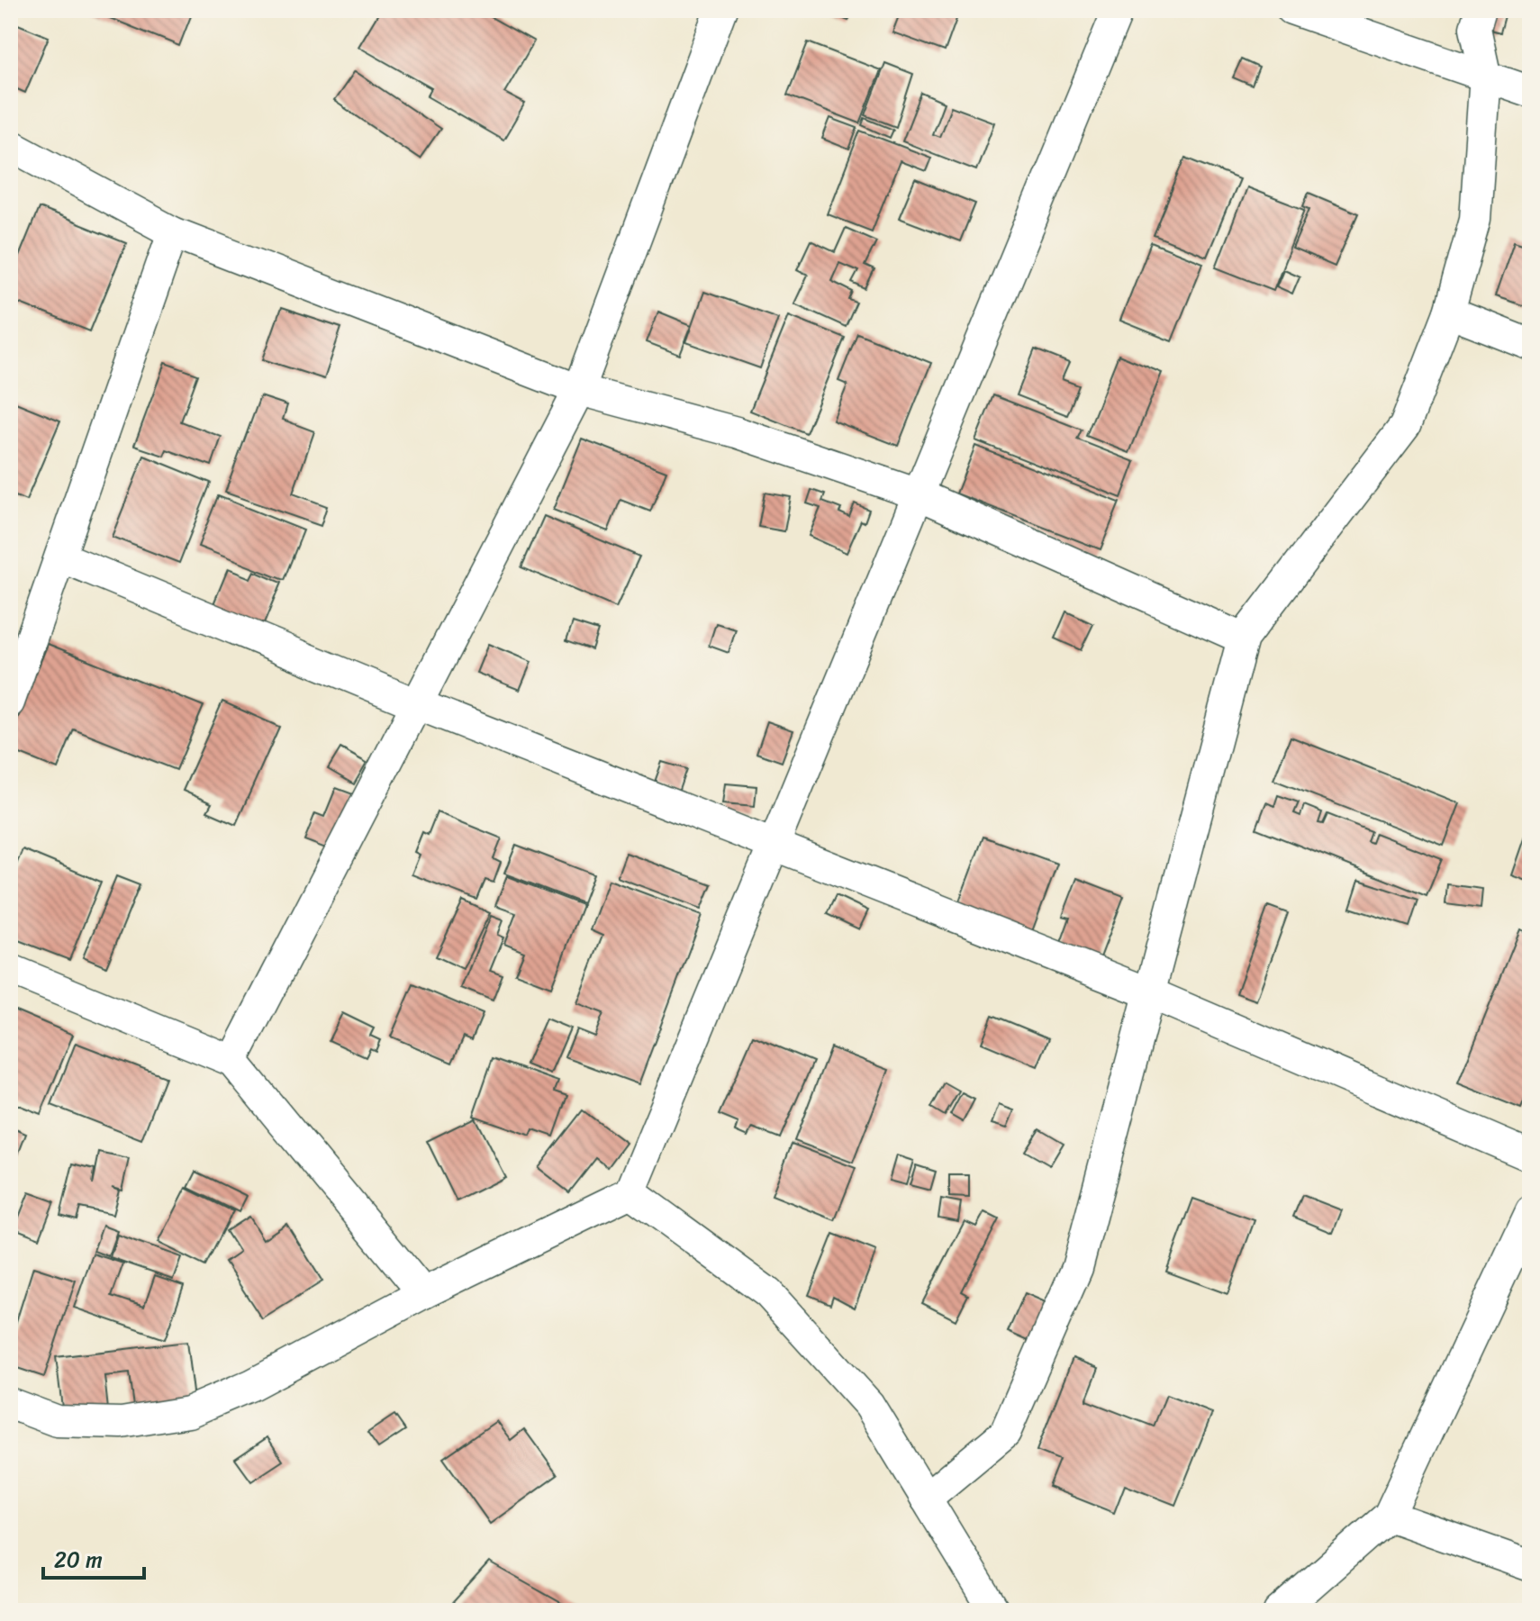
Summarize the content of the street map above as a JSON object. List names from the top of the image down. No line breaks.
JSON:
{"scale_bar":"20 m"}
